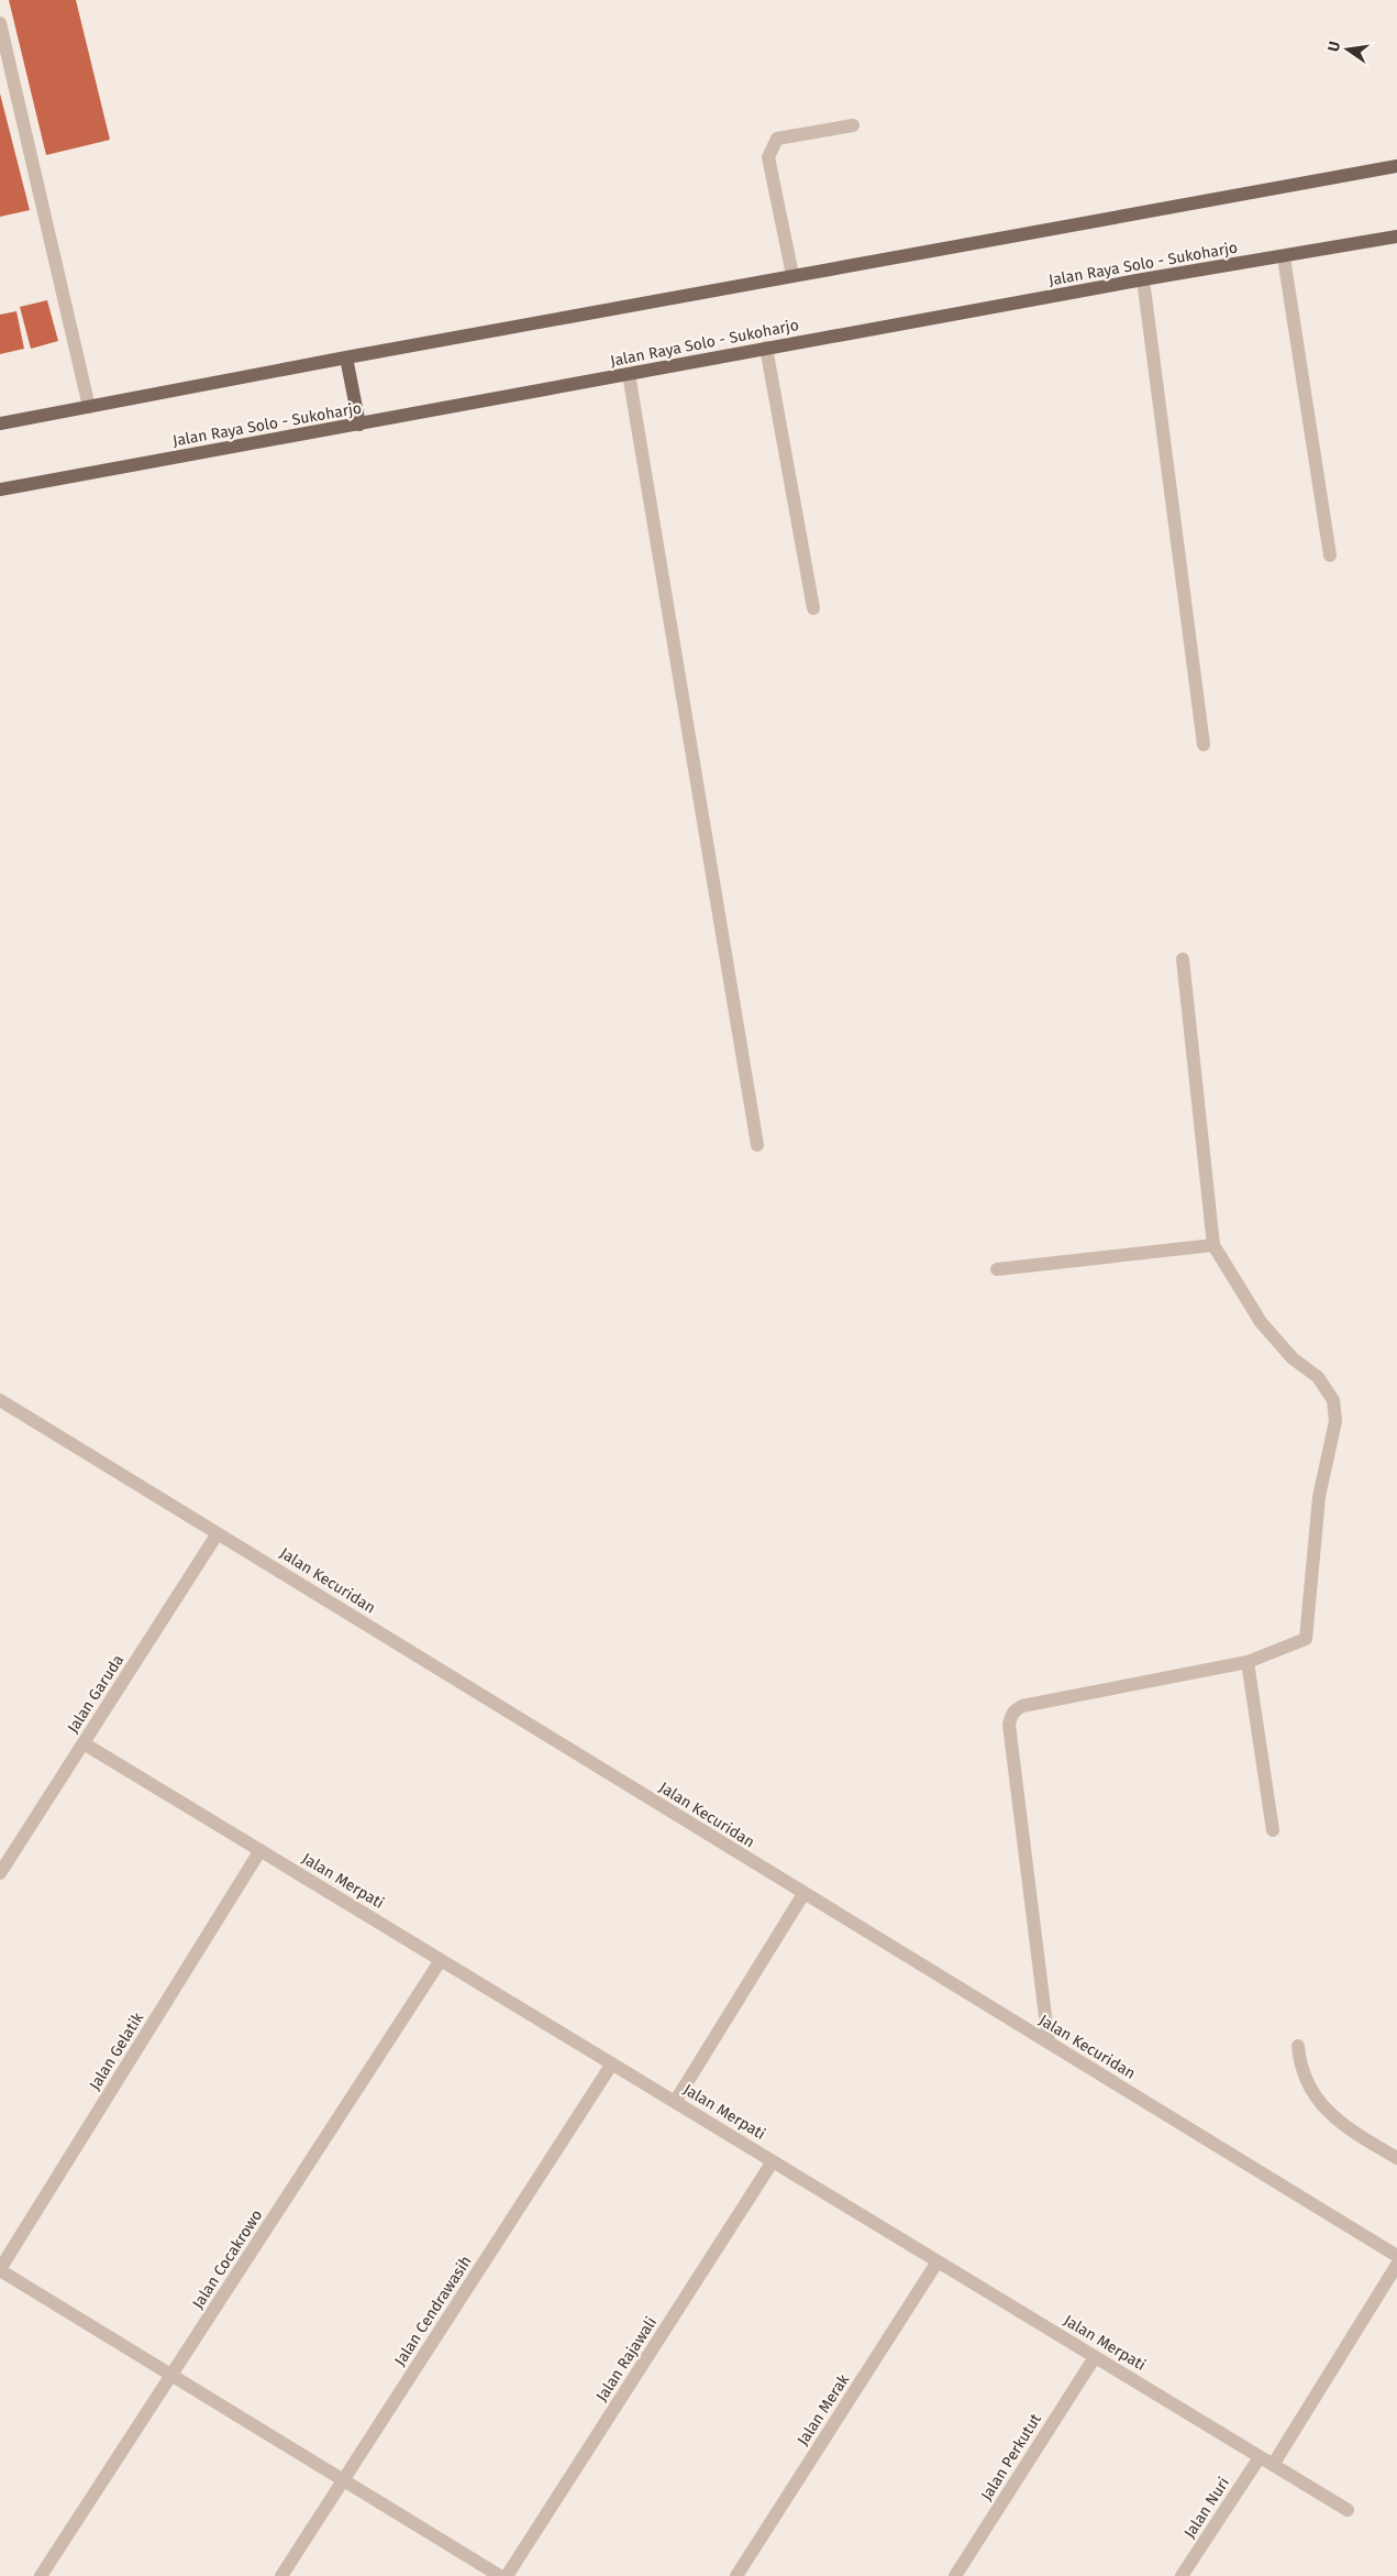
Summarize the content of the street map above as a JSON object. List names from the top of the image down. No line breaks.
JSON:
{"streets":{"main road":["Jalan Raya Solo - Sukoharjo"],"street":["Jalan Kecuridan","Jalan Garuda","Jalan Merpati","Jalan Gelatik","Jalan Cocakrowo","Jalan Cendrawasih","Jalan Rajawali","Jalan Merak","Jalan Perkutut","Jalan Nuri"]},"crossings":[["Jalan Kecuridan","Jalan Garuda"],["Jalan Garuda","Jalan Merpati"],["Jalan Merpati","Jalan Gelatik"],["Jalan Merpati","Jalan Cocakrowo"],["Jalan Merpati","Jalan Cendrawasih"],["Jalan Merpati","Jalan Rajawali"],["Jalan Merpati","Jalan Merak"],["Jalan Merpati","Jalan Perkutut"],["Jalan Merpati","Jalan Nuri"]],"north":"left"}
